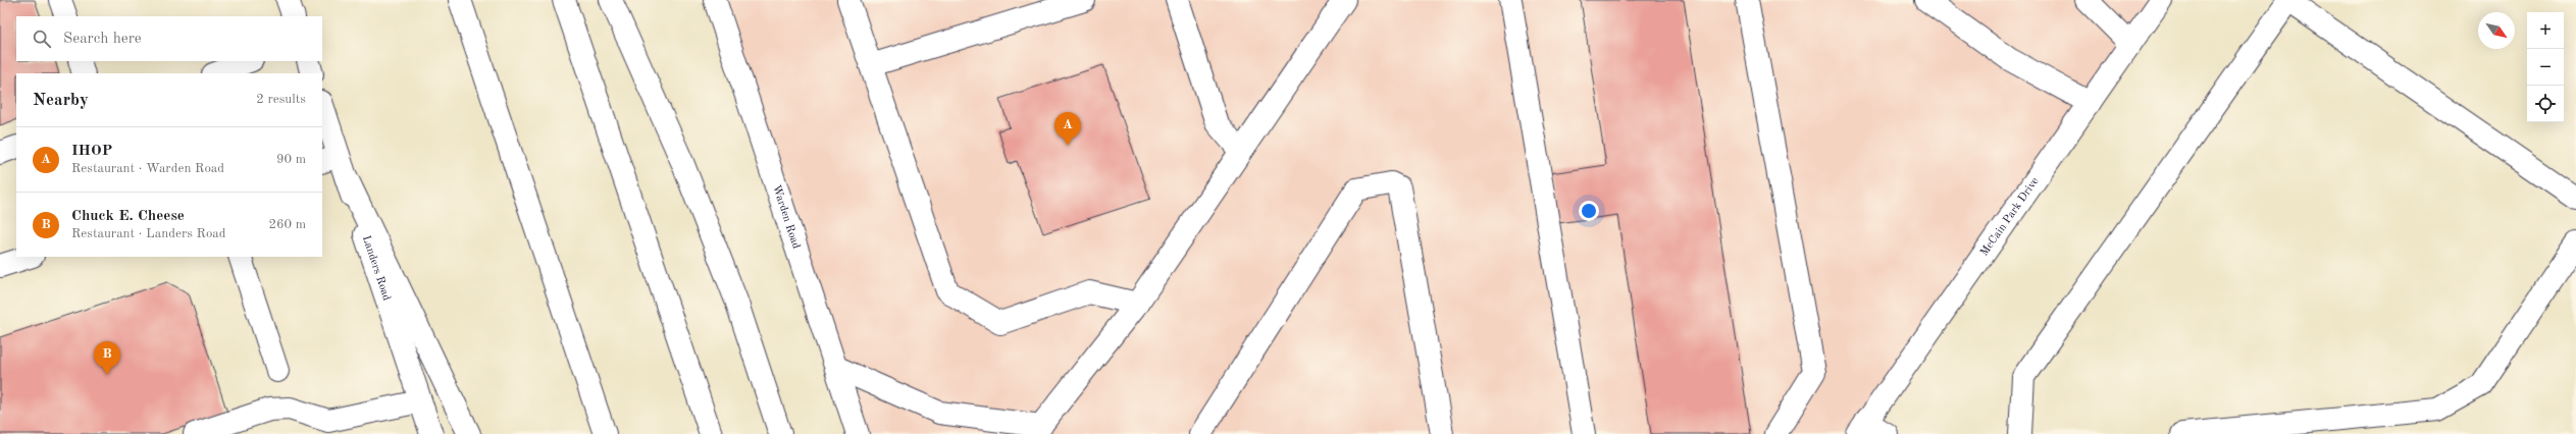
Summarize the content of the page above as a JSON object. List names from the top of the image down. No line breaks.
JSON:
{"streets":{"main road":["Warden Road","McCain Park Drive","Landers Road"]},"north":"bottom right","page":{"map_buttons":["+","−"],"search":"Search here","heading":["Nearby","2 results"],"pins":["A","B"],"list":[{"mark":"A","name":"IHOP","note":"Restaurant · Warden Road","value":"90 m"},{"mark":"B","name":"Chuck E. Cheese","note":"Restaurant · Landers Road","value":"260 m"}]}}
